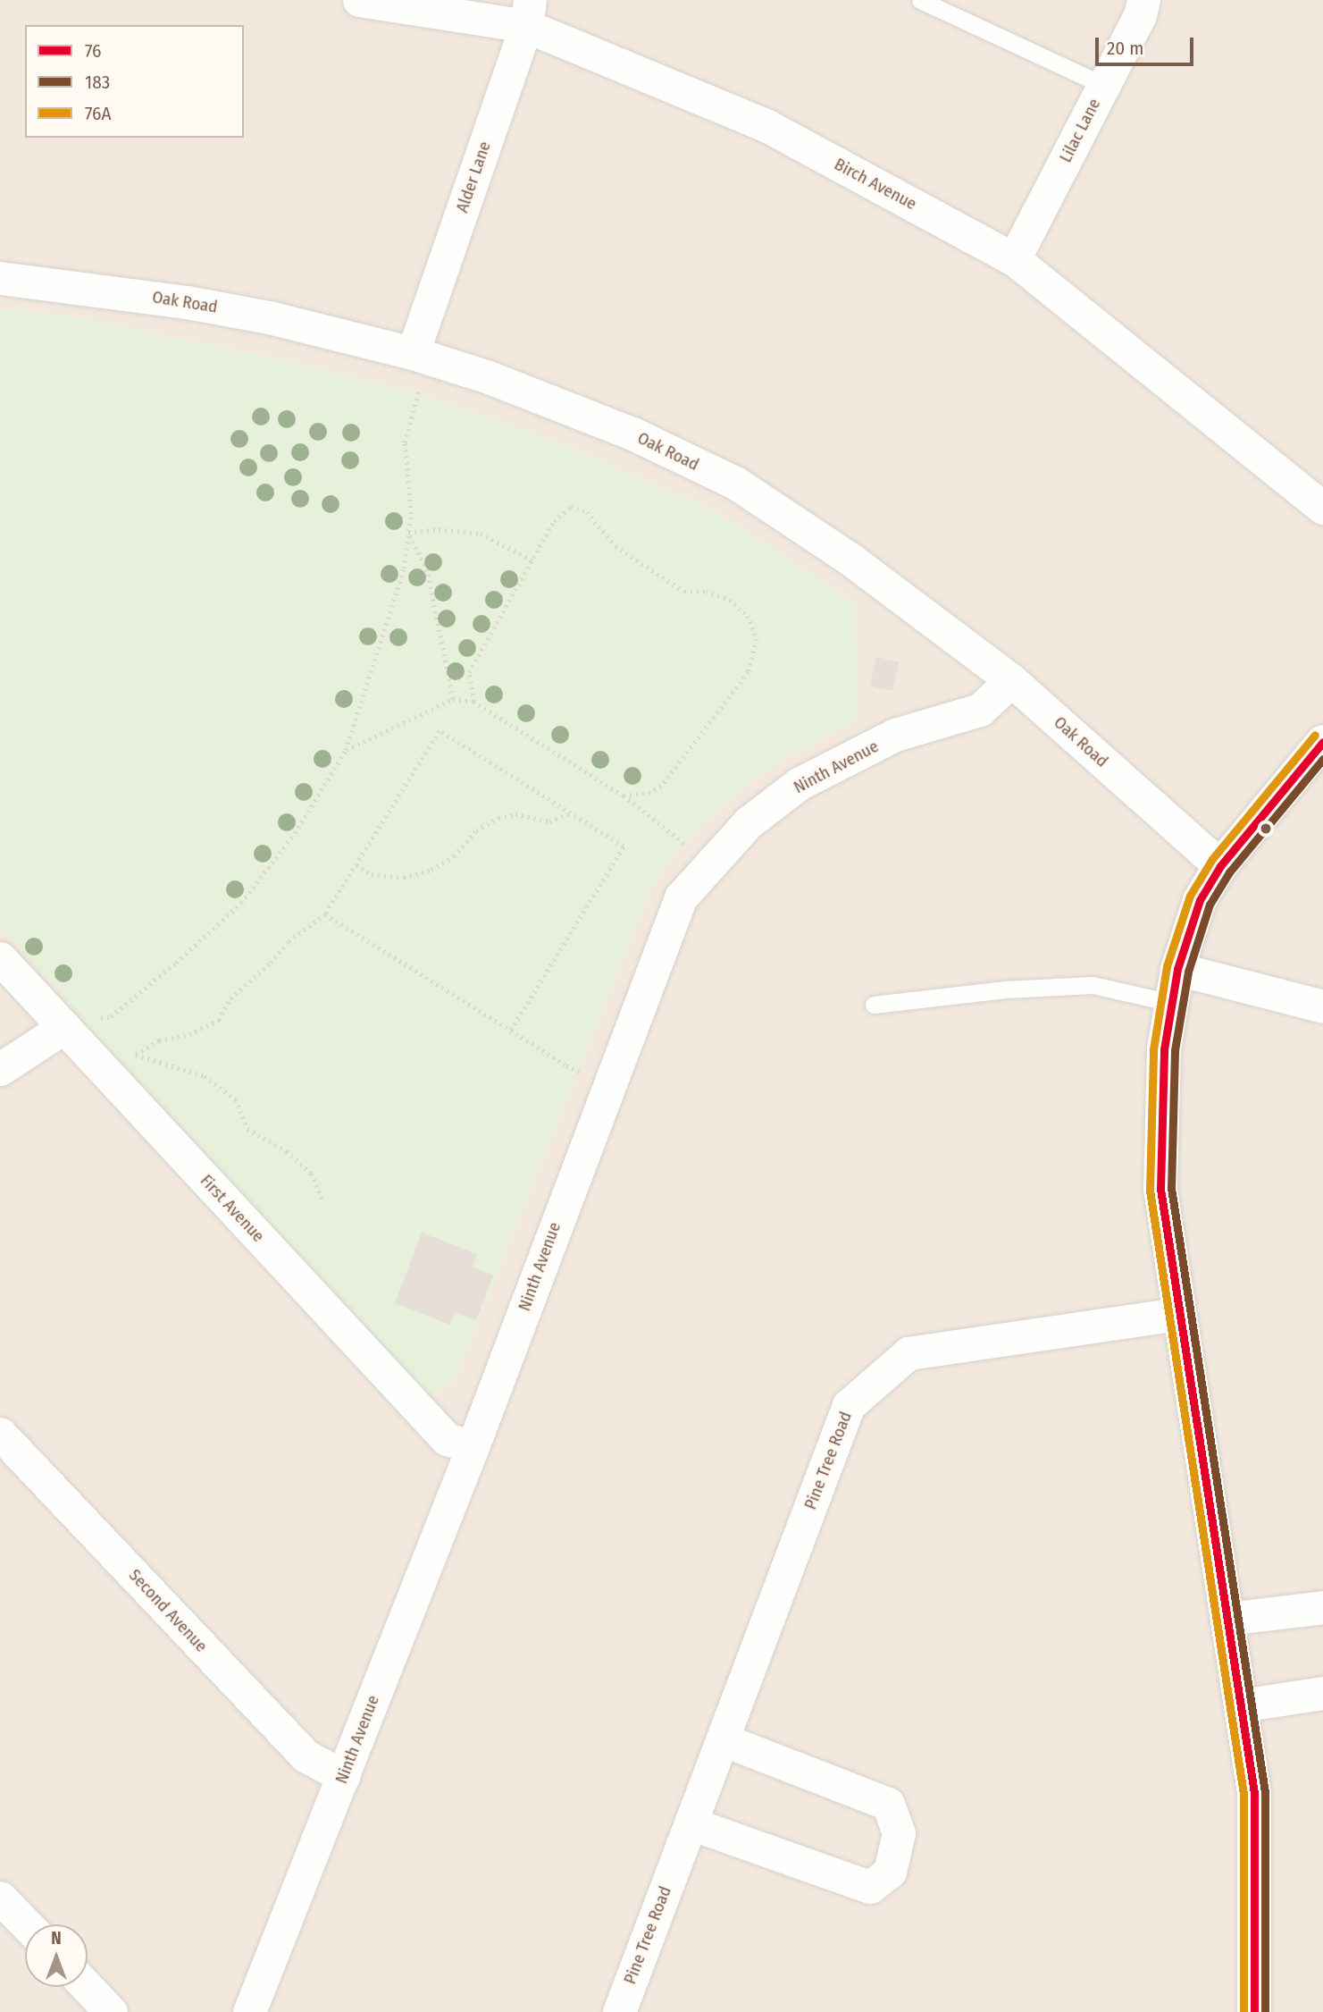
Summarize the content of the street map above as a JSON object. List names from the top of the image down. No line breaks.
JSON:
{"streets":{"street":["Lilac Lane","Alder Lane","Birch Avenue","Oak Road","Ninth Avenue","First Avenue","Pine Tree Road","Second Avenue"]},"crossings":[["Lilac Lane","Birch Avenue"],["Alder Lane","Birch Avenue"],["Alder Lane","Oak Road"],["Oak Road","Ninth Avenue"],["Ninth Avenue","First Avenue"],["Ninth Avenue","Second Avenue"]],"lines":["transit line 76A","transit line 76","transit line 183"],"legend":["76","183","76A"],"scale_bar":"20 m","north":"top"}
